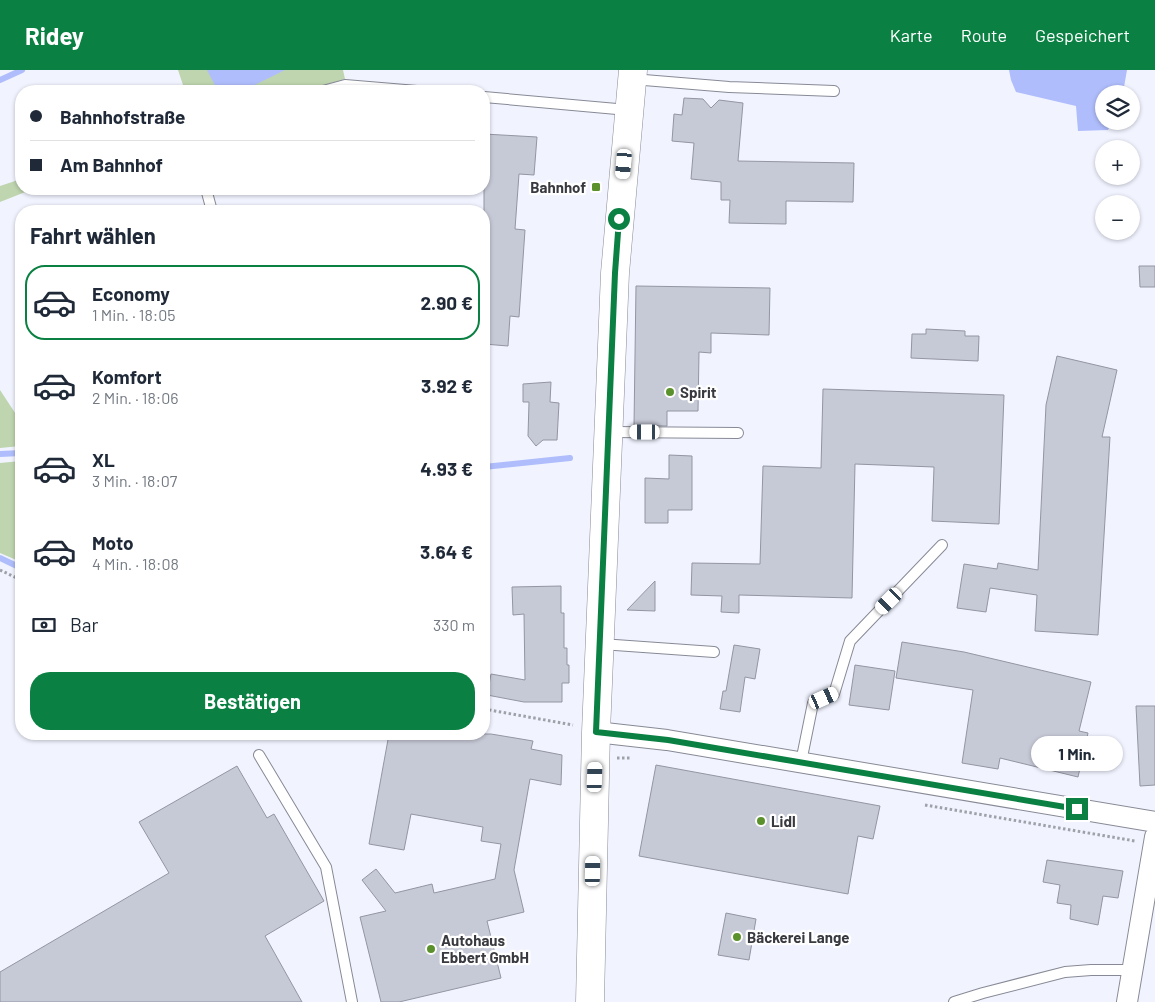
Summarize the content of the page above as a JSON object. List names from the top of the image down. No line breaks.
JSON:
{"places":{"transit":["Bahnhof"],"other":["Spirit","Lidl","Bäckerei Lange","Autohaus Ebbert GmbH"]},"page":{"header":"Ridey","nav":["Karte","Route","Gespeichert"],"map_buttons":["+","−"],"banner":["Bahnhofstraße","Am Bahnhof"],"heading":"Fahrt wählen","list":[{"name":"Economy","note":"1 Min. · 18:05","value":"2.90 €"},{"name":"Komfort","note":"2 Min. · 18:06","value":"3.92 €"},{"name":"XL","note":"3 Min. · 18:07","value":"4.93 €"},{"name":"Moto","note":"4 Min. · 18:08","value":"3.64 €"}],"pay":["Bar","330 m"],"buttons":"Bestätigen","bubble":"1 Min."}}
